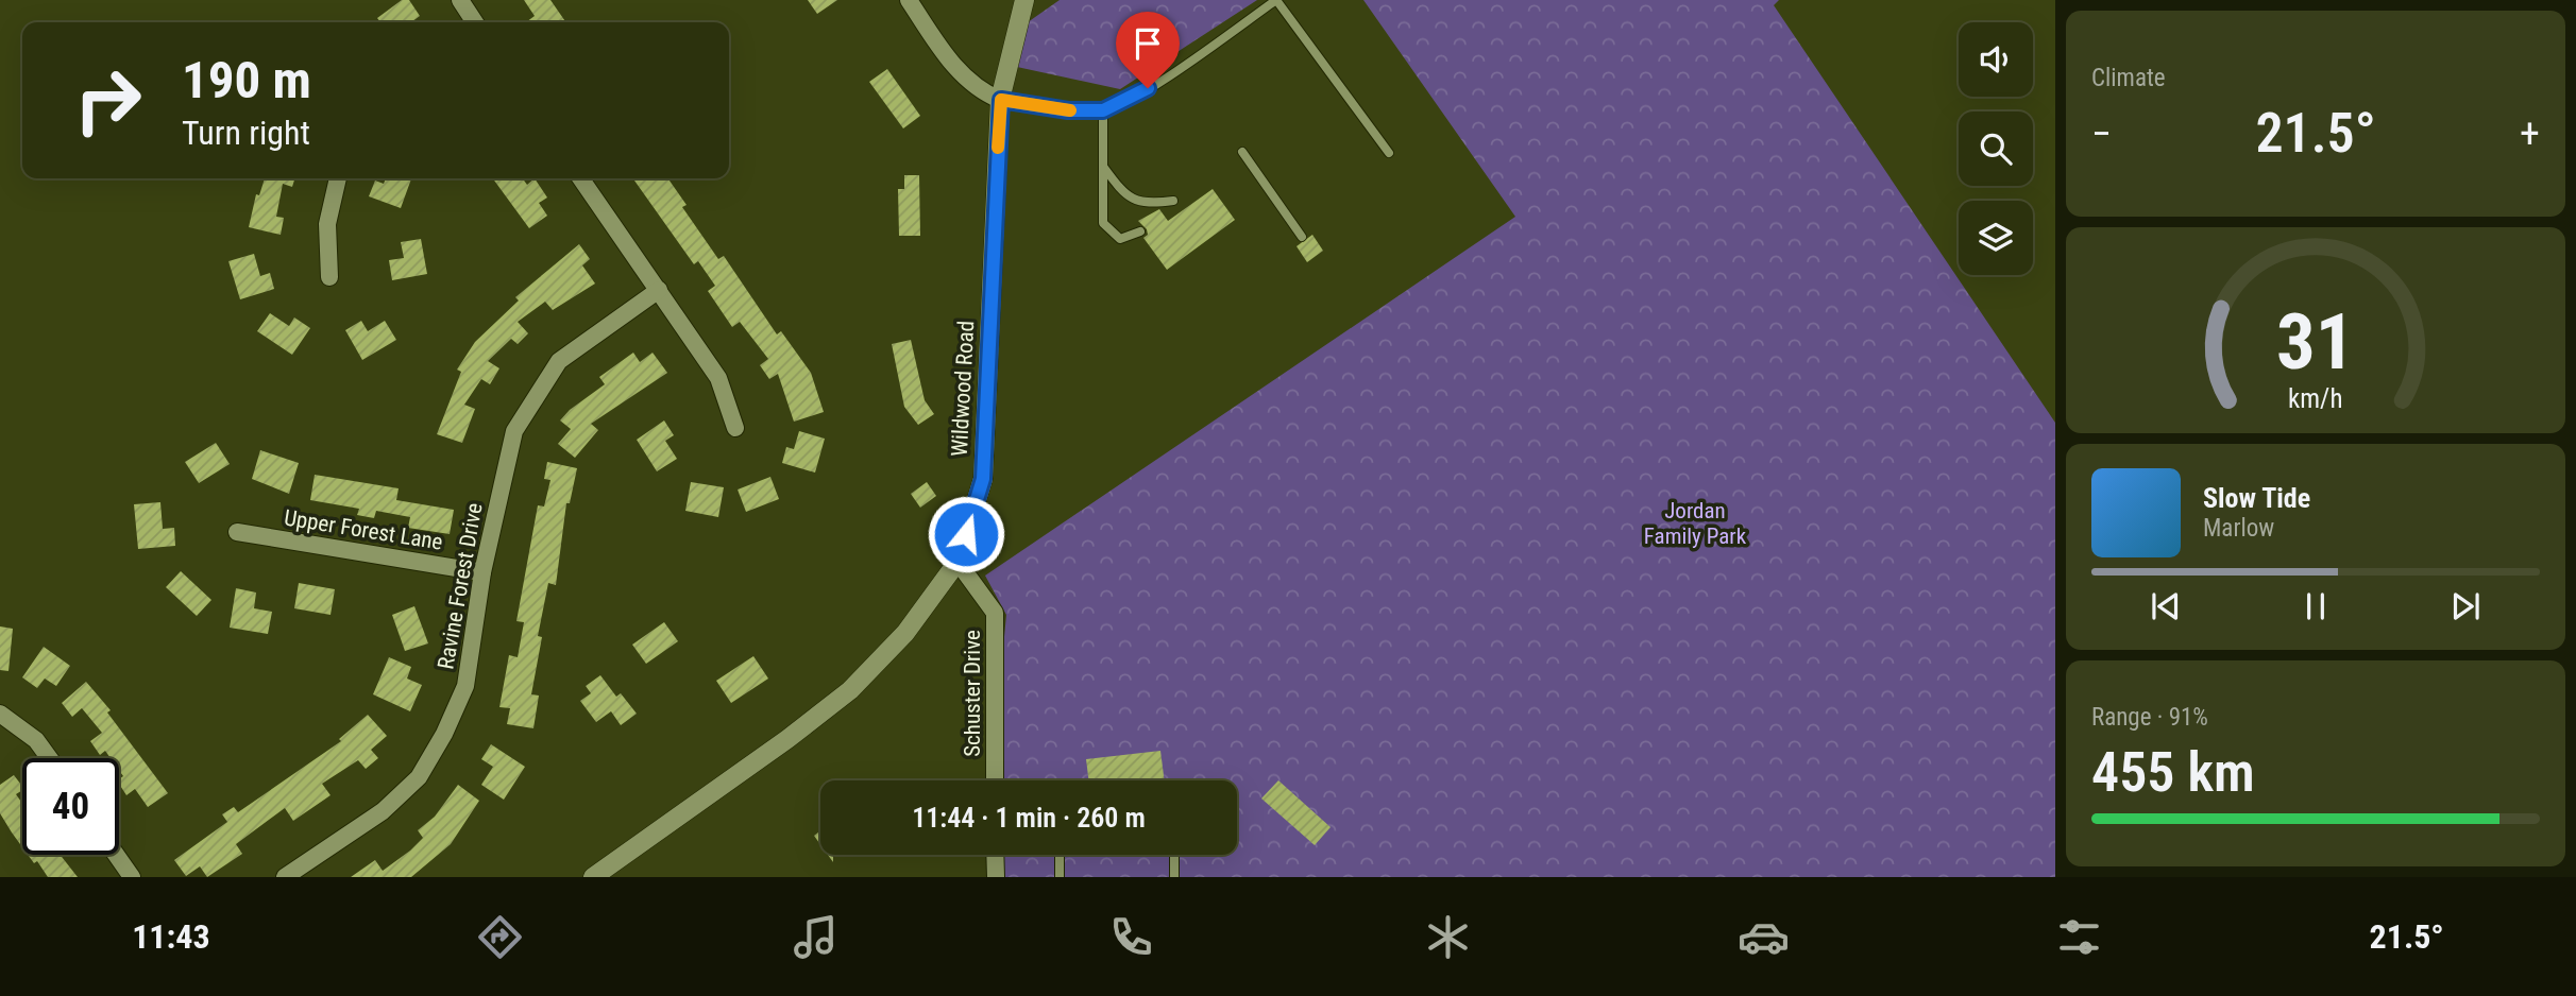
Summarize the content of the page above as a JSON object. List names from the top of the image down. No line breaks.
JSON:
{"streets":{"street":["Wildwood Road","Upper Forest Lane","Ravine Forest Drive","Schuster Drive"]},"crossings":[["Wildwood Road","Schuster Drive"],["Upper Forest Lane","Ravine Forest Drive"]],"parks":["Jordan Family Park"],"page":{"tile":["Climate",["Range · 91%","455 km"]],"turn":["190 m","Turn right"],"heat":["−","21.5°","+"],"song":["Slow Tide","Marlow"],"limit":"40","trip":"11:44 · 1 min · 260 m","tabs":["11:43","21.5°"],"gauge":["31","km/h"]}}
